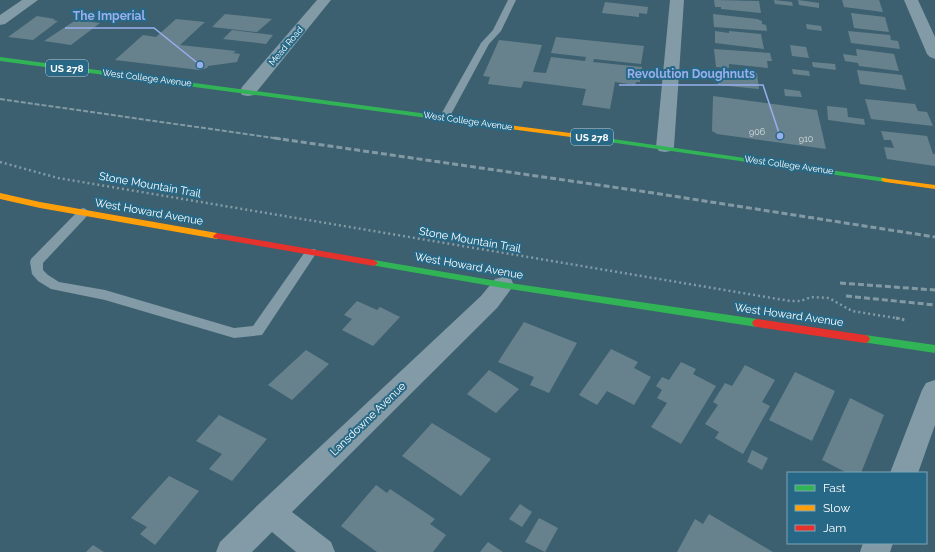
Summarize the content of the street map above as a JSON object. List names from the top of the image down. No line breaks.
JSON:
{"streets":{"main road":["US 278","West College Avenue","West Howard Avenue"],"street":["Mead Road","Lansdowne Avenue"],"path":["Stone Mountain Trail"]},"crossings":[["Mead Road","West College Avenue"],["West Howard Avenue","Lansdowne Avenue"]],"places":["The Imperial","Revolution Doughnuts"],"house_numbers":["906","910"],"legend":["Fast","Slow","Jam"]}
